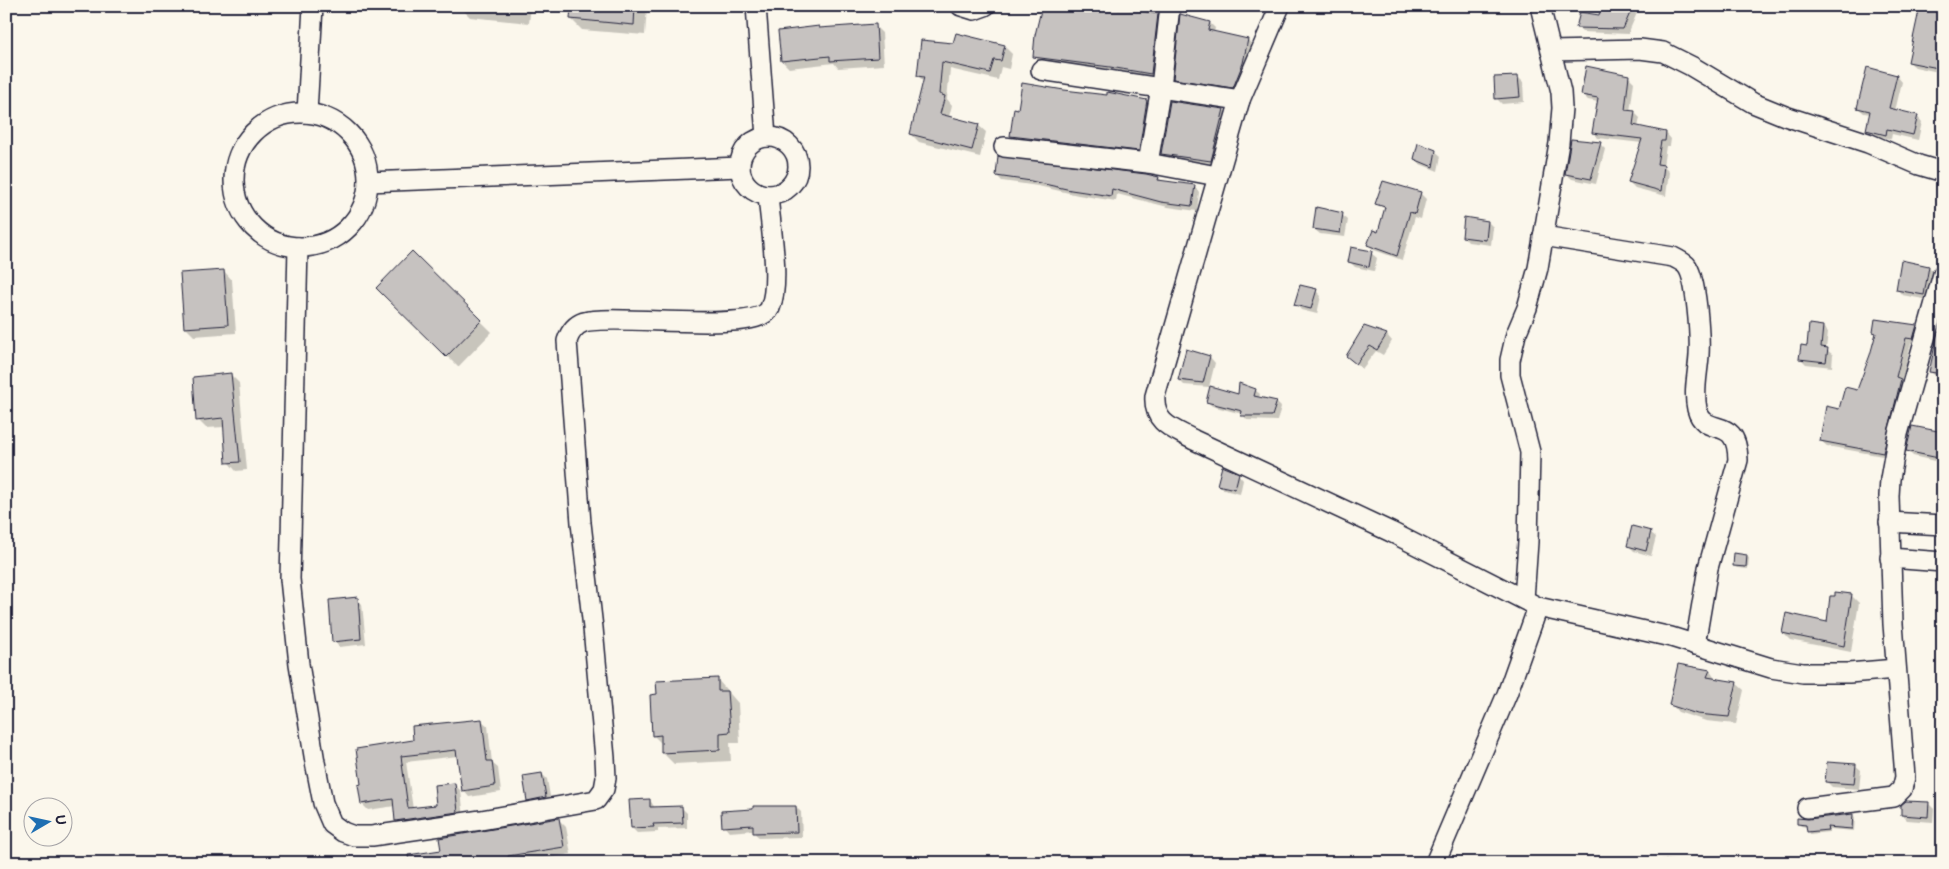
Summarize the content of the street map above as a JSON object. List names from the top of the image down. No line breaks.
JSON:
{"north":"right"}
